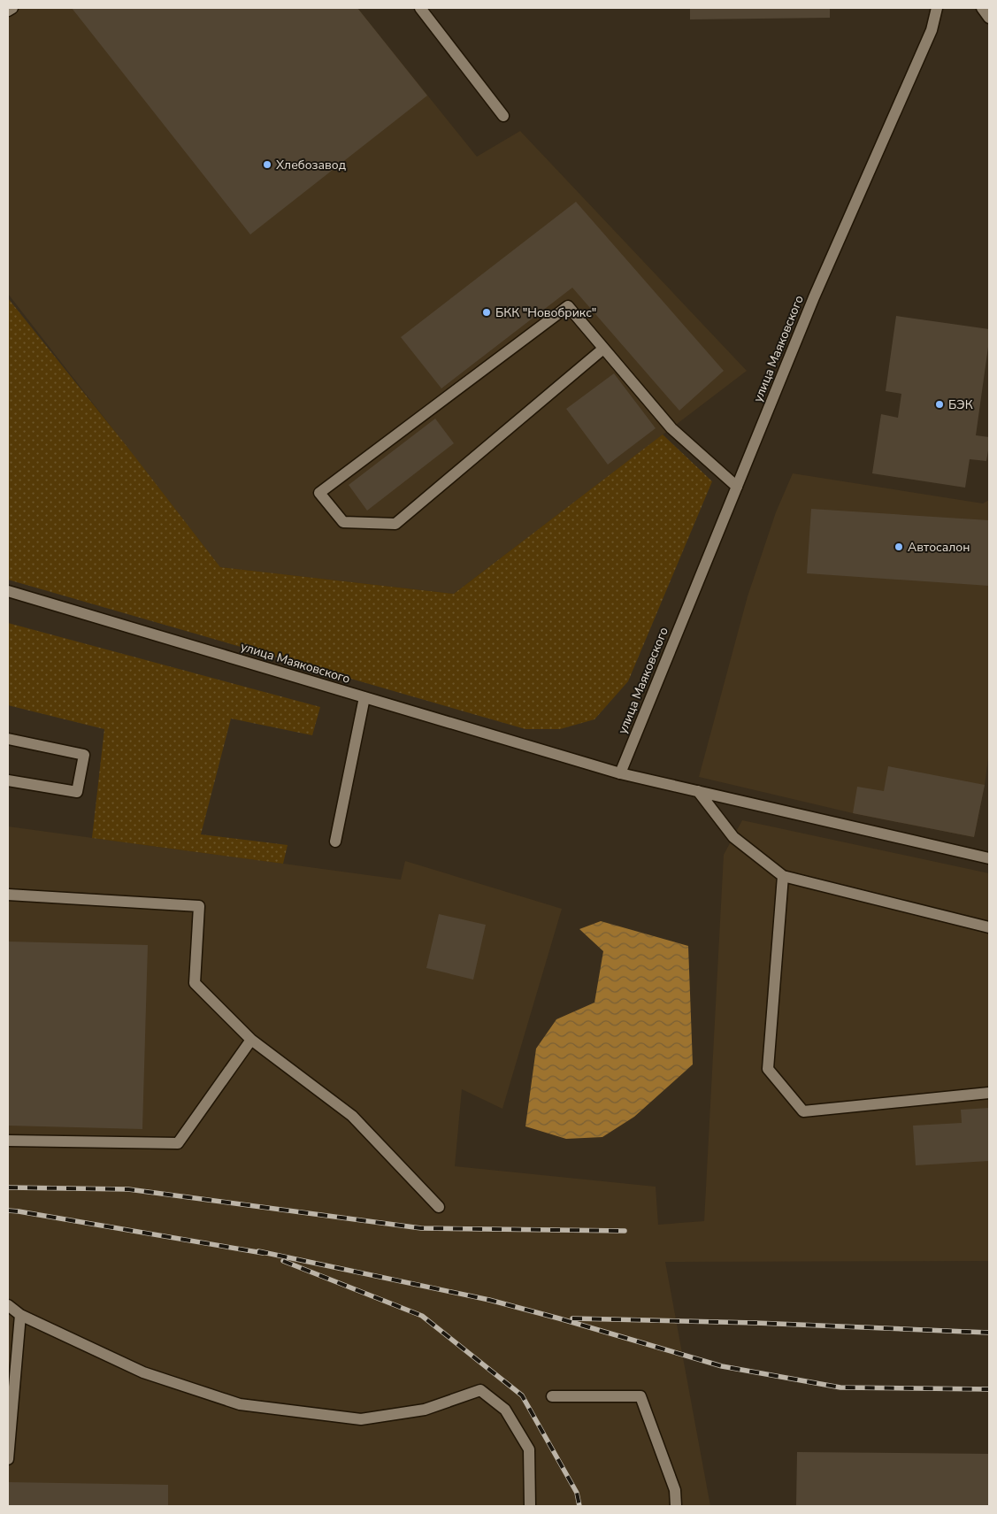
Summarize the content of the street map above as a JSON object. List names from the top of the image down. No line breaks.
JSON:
{"streets":{"street":["улица Маяковского"]},"places":["Хлебозавод","БКК \"Новобрикс\"","БЭК","Автосалон"]}
